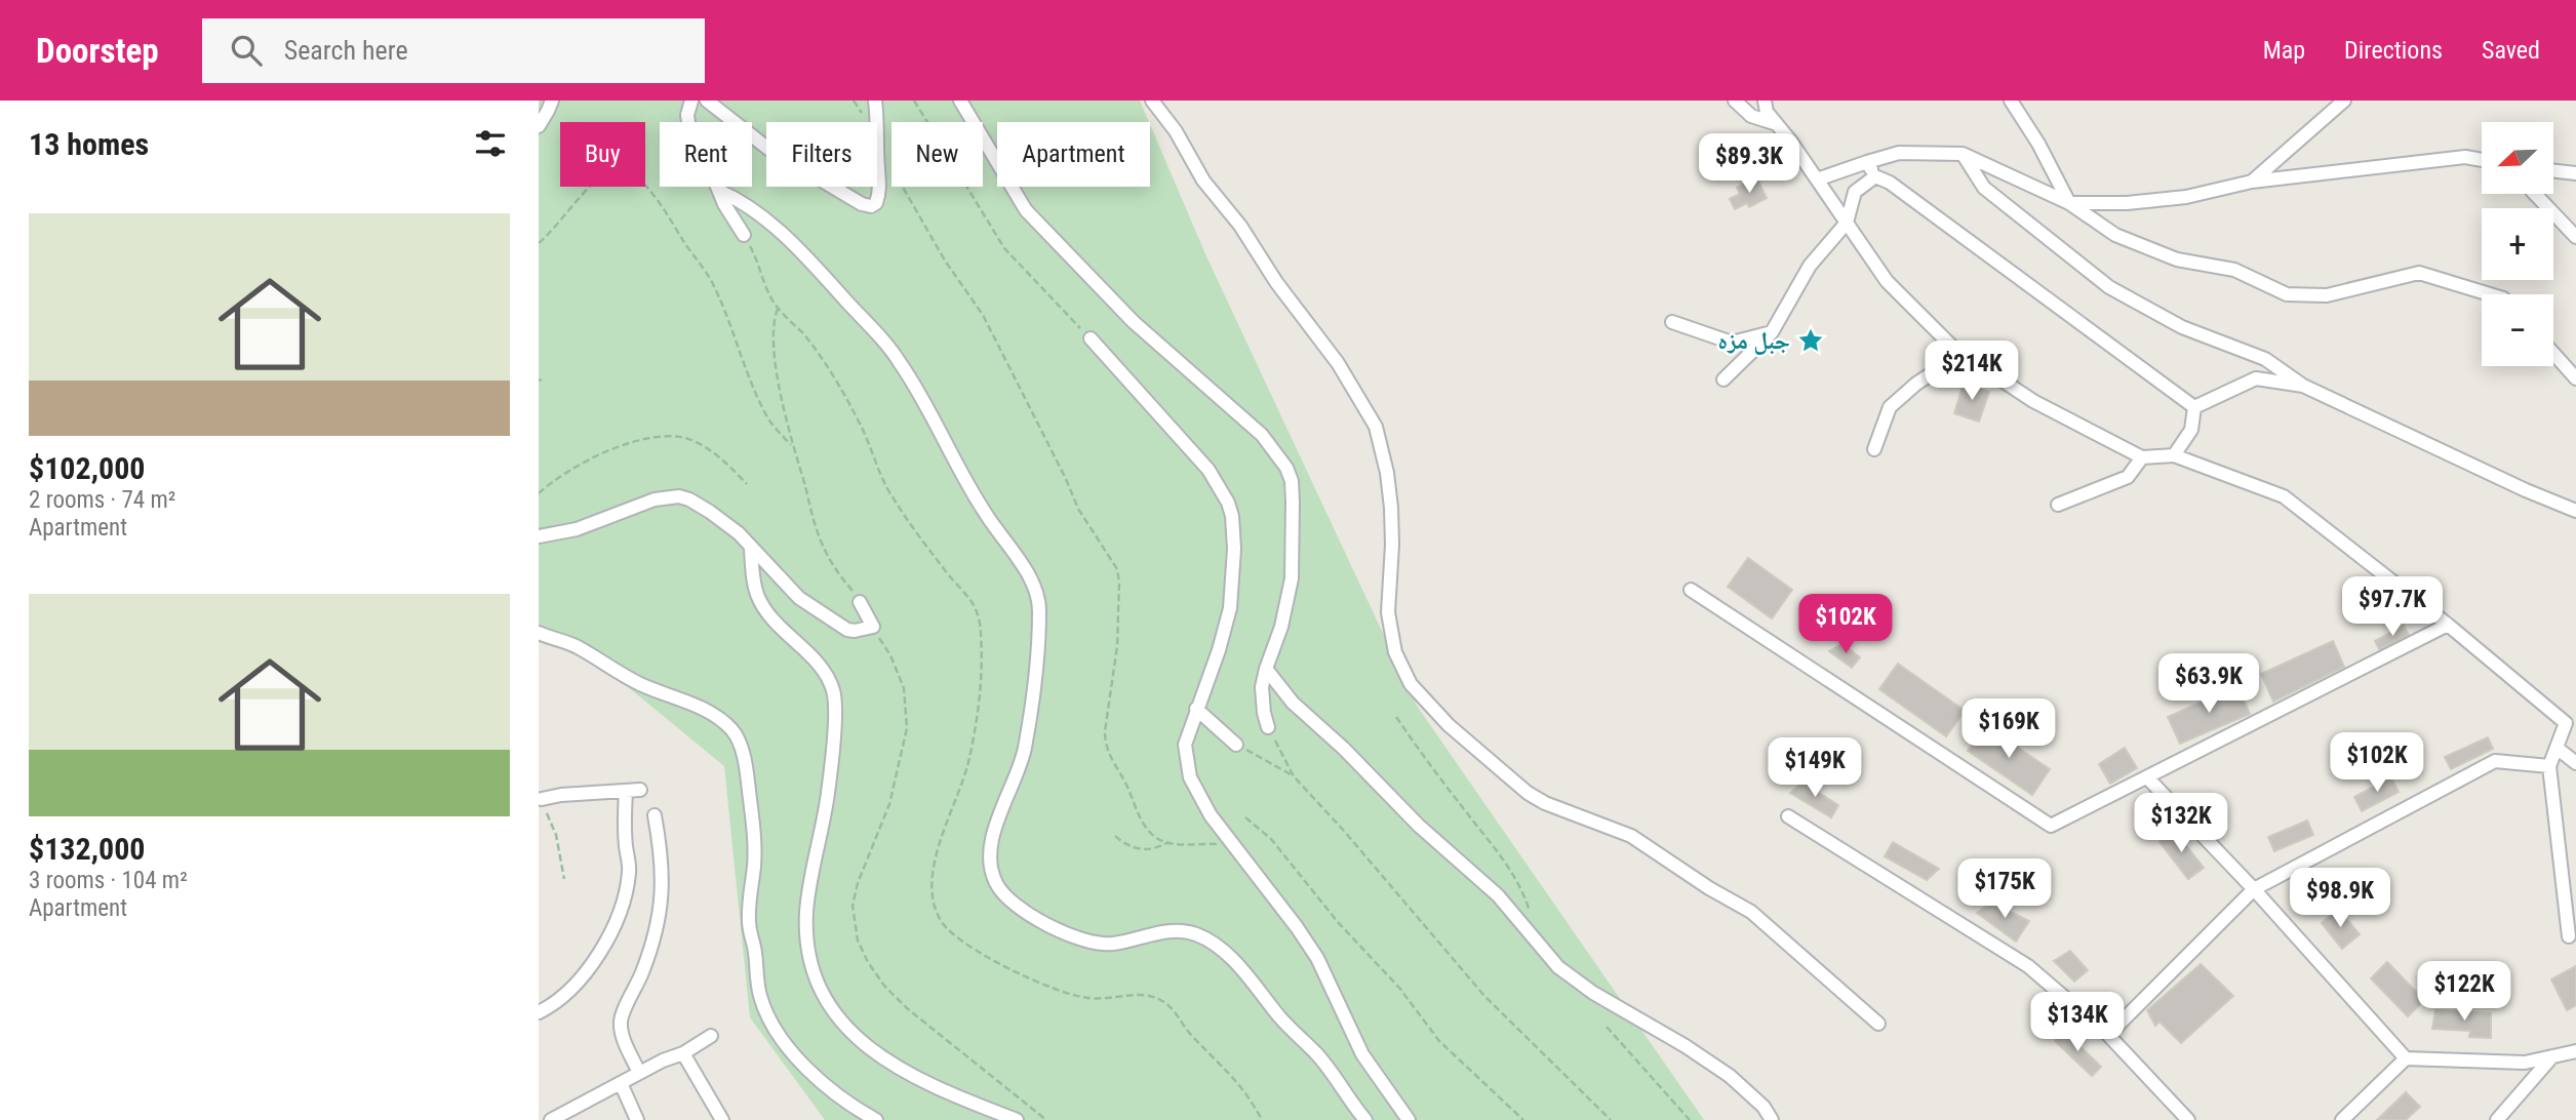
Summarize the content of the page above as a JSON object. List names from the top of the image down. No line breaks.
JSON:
{"places":{"place":["جبل مزه"]},"north":"bottom left","page":{"header":"Doorstep","search":"Search here","nav":["Map","Directions","Saved"],"heading":"13 homes","map_buttons":["+","−"],"chip":["Buy","Rent","Filters","New","Apartment"],"price":["$89.3K","$214K","$97.7K","$102K","$63.9K","$169K","$102K","$149K","$132K","$175K","$98.9K","$122K","$134K"],"list":[{"name":"$102,000","note":"2 rooms · 74 m² · Apartment"},{"name":"$132,000","note":"3 rooms · 104 m² · Apartment"}]}}
